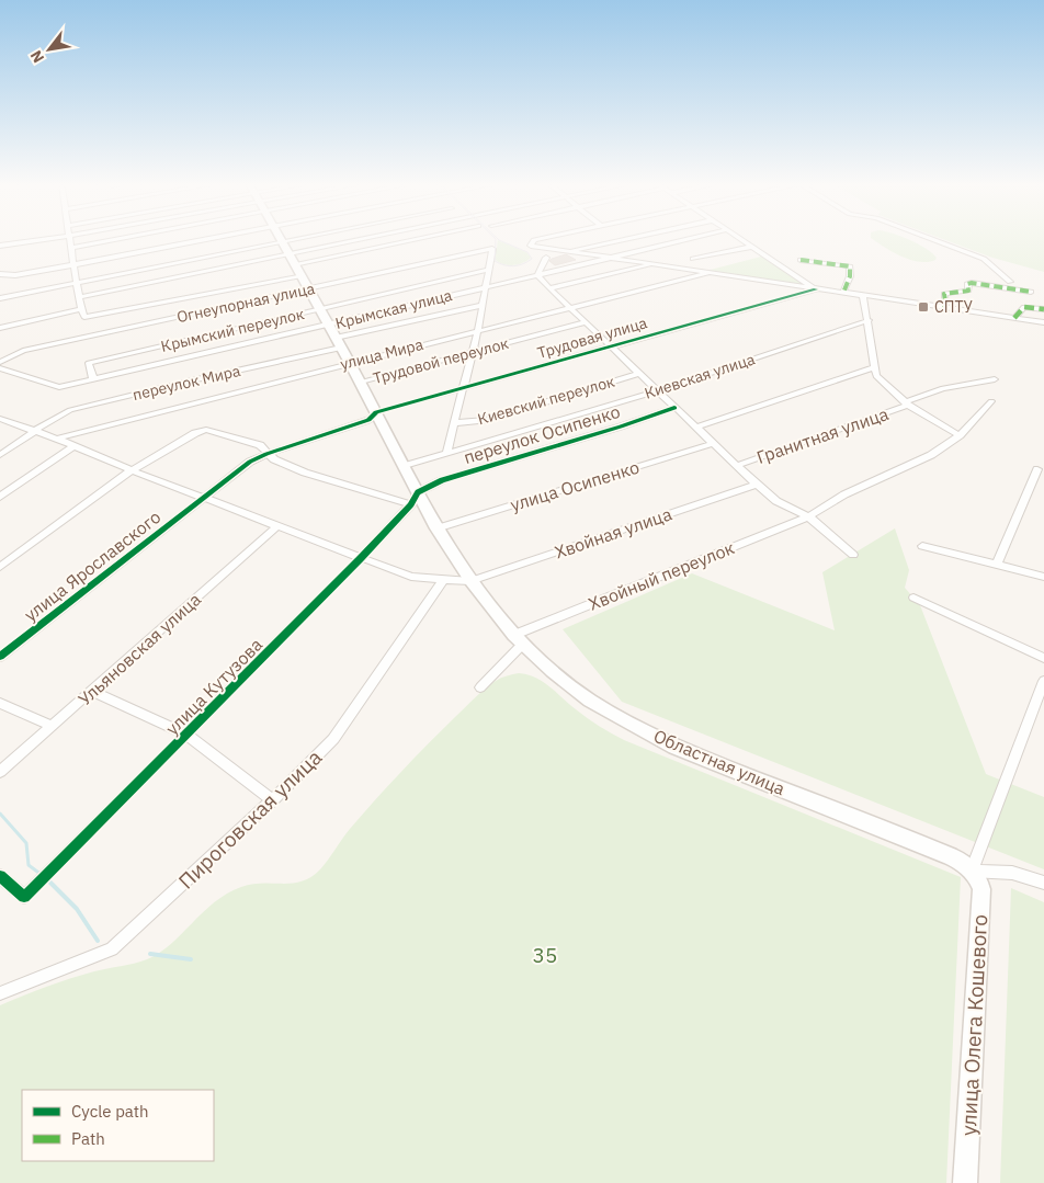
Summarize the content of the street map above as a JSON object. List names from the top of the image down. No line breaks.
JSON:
{"streets":{"main road":["Областная улица","улица Олега Кошевого"],"street":["Огнеупорная улица","Крымская улица","Крымский переулок","Трудовая улица","улица Мира","Трудовой переулок","Киевская улица","переулок Мира","Киевский переулок","переулок Осипенко","Гранитная улица","улица Осипенко","Хвойная улица","улица Ярославского","Хвойный переулок","Ульяновская улица","улица Кутузова","Пироговская улица"]},"crossings":[["Огнеупорная улица","Крымский переулок"],["Огнеупорная улица","Областная улица"],["Крымская улица","Крымский переулок"],["Крымская улица","переулок Мира"],["Крымская улица","Областная улица"],["Крымский переулок","Областная улица"],["Трудовая улица","улица Ярославского"],["Трудовая улица","Областная улица"],["улица Мира","Областная улица"],["Трудовой переулок","Областная улица"],["Киевская улица","Областная улица"],["переулок Мира","Областная улица"],["переулок Осипенко","улица Кутузова"],["переулок Осипенко","Областная улица"],["улица Осипенко","Областная улица"],["Хвойная улица","Областная улица"],["Хвойный переулок","Областная улица"],["улица Кутузова","Областная улица"],["Областная улица","улица Олега Кошевого"]],"parks":["35"],"places":{"transit":["СПТУ"]},"legend":["Cycle path","Path"],"north":"bottom left"}
